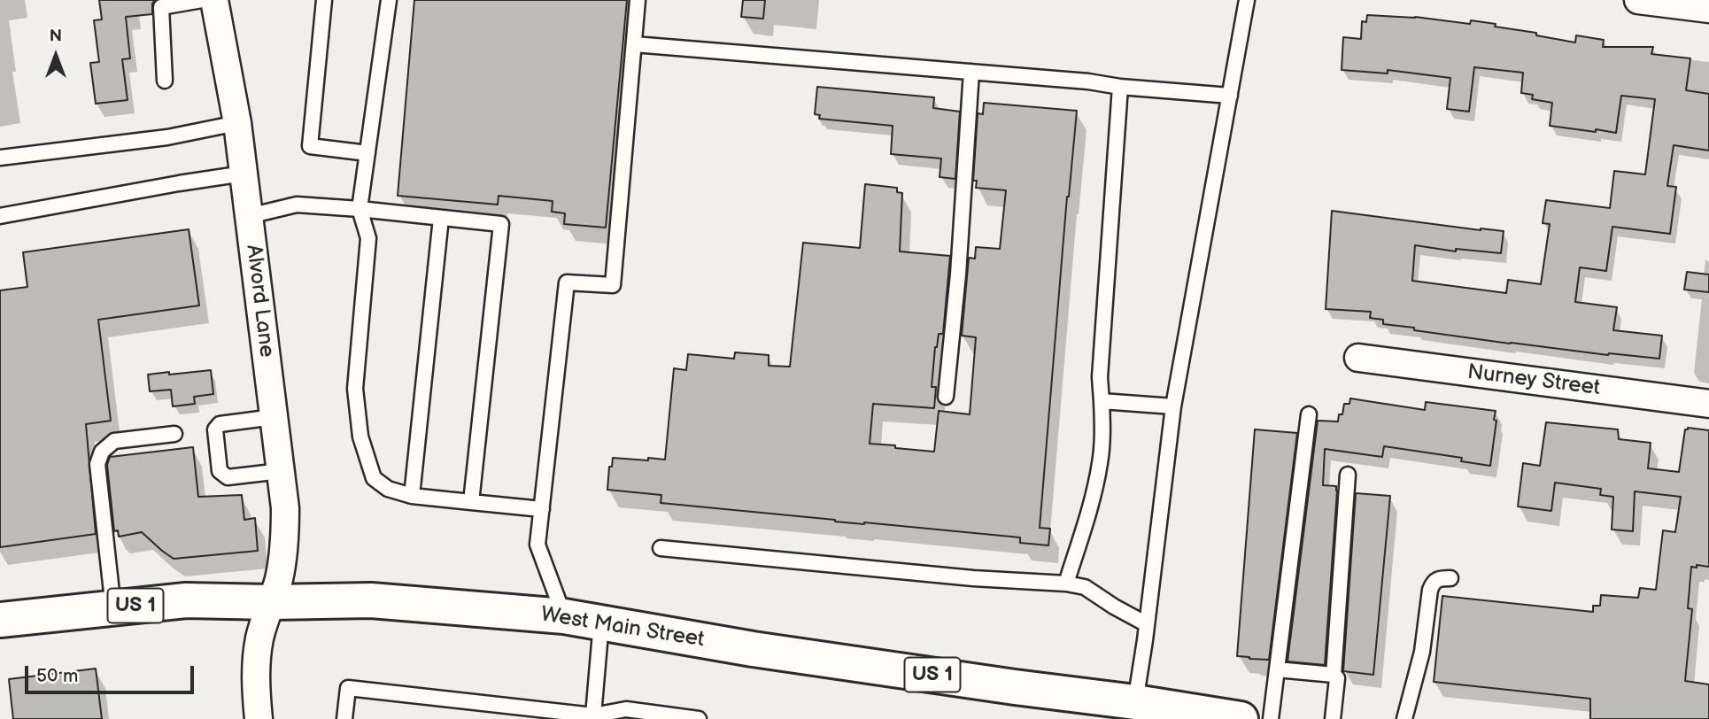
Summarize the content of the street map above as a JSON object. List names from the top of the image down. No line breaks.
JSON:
{"streets":{"main road":["US 1","West Main Street"],"street":["Alvord Lane","Nurney Street"]},"crossings":[["Alvord Lane","West Main Street"]],"scale_bar":"50 m","north":"top"}
